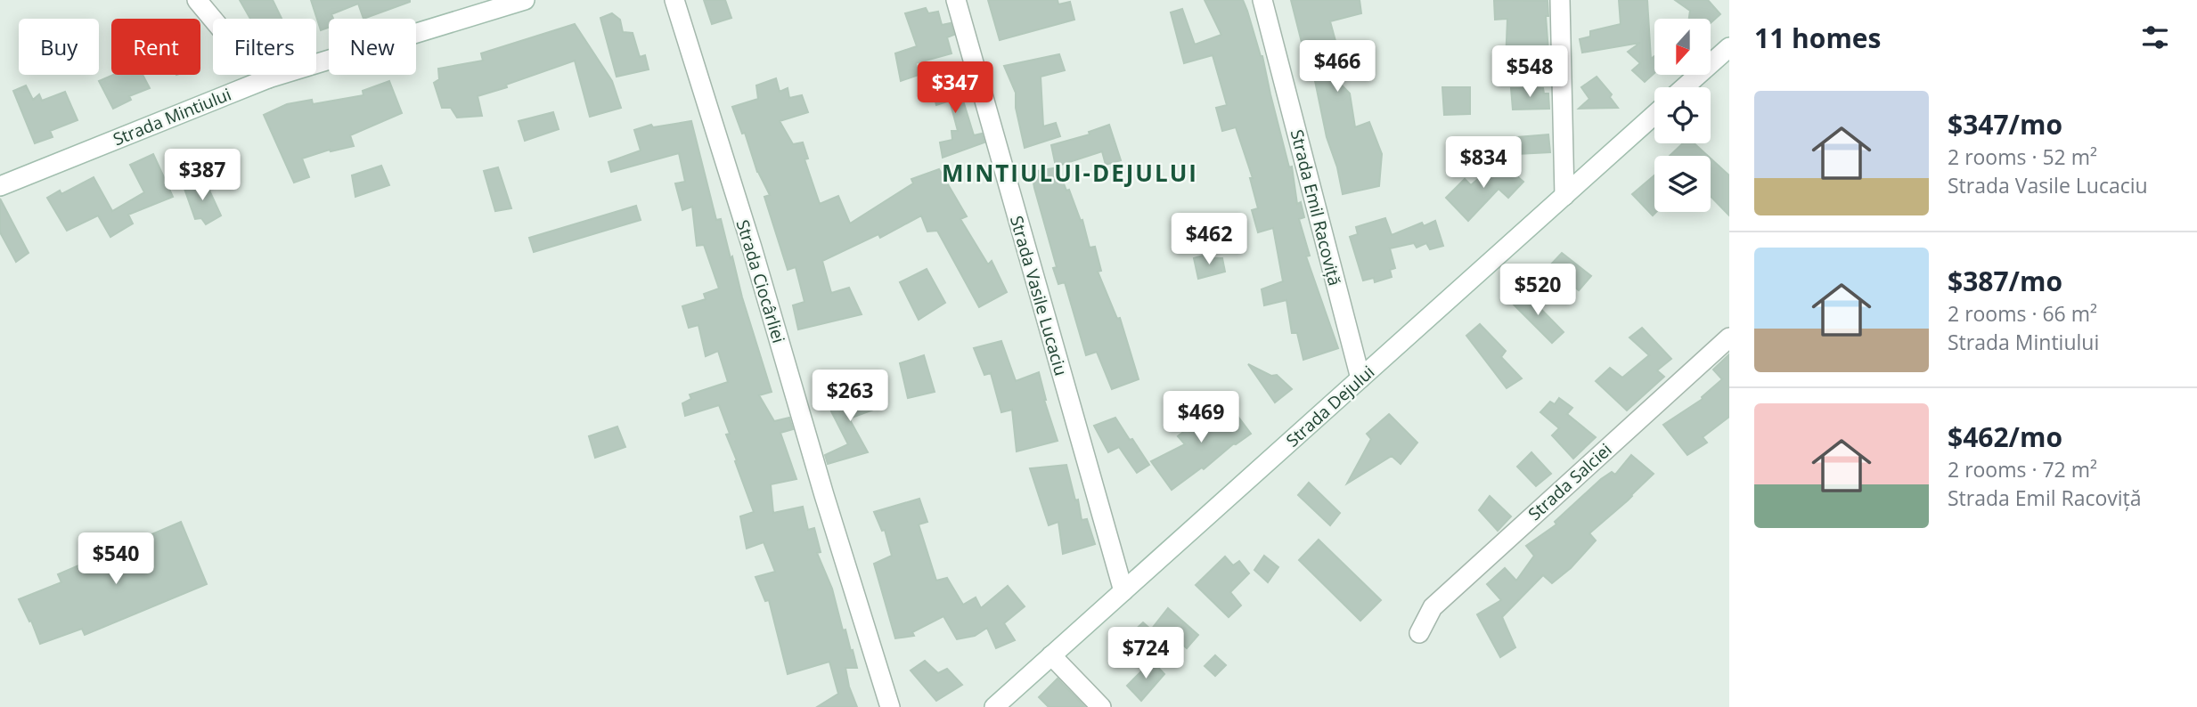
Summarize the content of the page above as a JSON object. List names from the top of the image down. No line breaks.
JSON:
{"streets":{"street":["Strada Mintiului","Strada Emil Racoviță","Strada Ciocârliei","Strada Vasile Lucaciu","Strada Dejului","Strada Salciei"]},"crossings":[["Strada Emil Racoviță","Strada Dejului"],["Strada Vasile Lucaciu","Strada Dejului"]],"districts":["MINTIULUI-DEJULUI"],"north":"bottom","page":{"heading":"11 homes","chip":["Buy","Rent","Filters","New"],"price":["$466","$548","$347","$834","$387","$462","$520","$263","$469","$540","$724"],"list":[{"name":"$347/mo","note":"2 rooms · 52 m² · Strada Vasile Lucaciu"},{"name":"$387/mo","note":"2 rooms · 66 m² · Strada Mintiului"},{"name":"$462/mo","note":"2 rooms · 72 m² · Strada Emil Racoviță"}]}}
